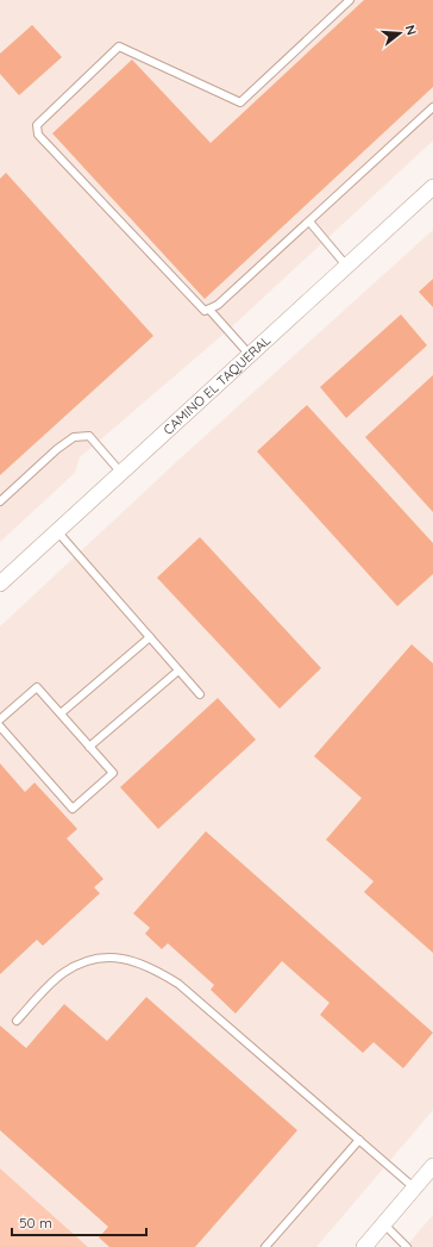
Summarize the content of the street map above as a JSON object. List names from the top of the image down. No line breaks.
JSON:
{"streets":{"street":["CAMINO EL TAQUERAL"]},"scale_bar":"50 m","north":"right"}
